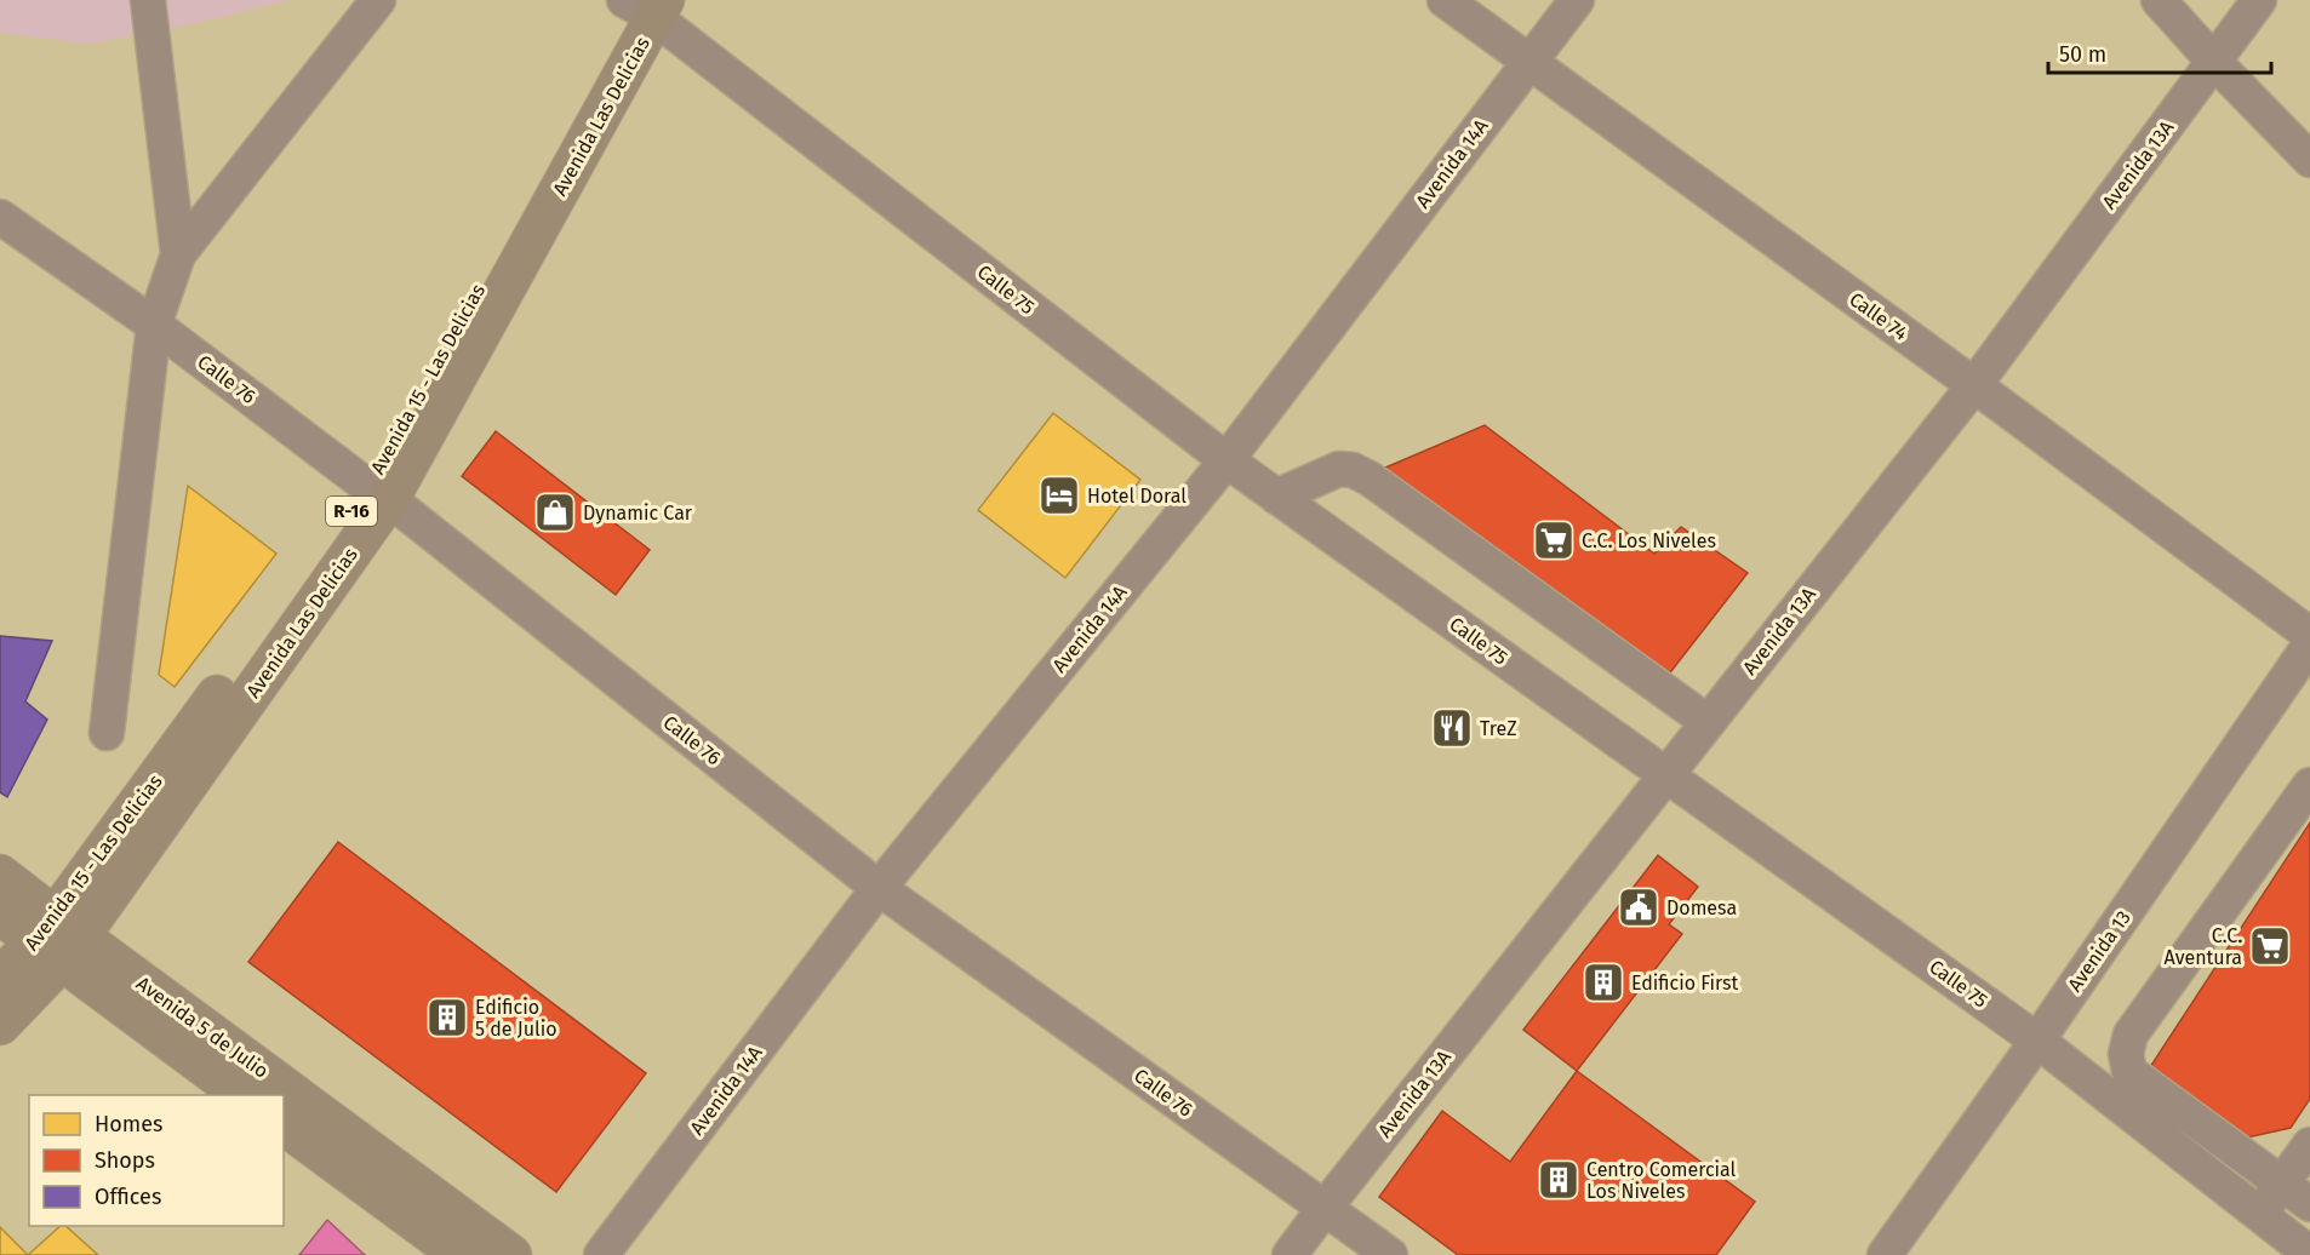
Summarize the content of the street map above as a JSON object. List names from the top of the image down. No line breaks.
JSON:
{"streets":{"main road":["Avenida Las Delicias","Avenida 15 - Las Delicias","R-16","Avenida 5 de Julio"],"street":["Avenida 14A","Avenida 13A","Calle 75","Calle 74","Calle 76","Avenida 13"]},"crossings":[["Avenida Las Delicias","Calle 75"],["Avenida Las Delicias","Calle 76"],["Avenida Las Delicias","Avenida 15 - Las Delicias"],["Avenida Las Delicias","Avenida 5 de Julio"],["Avenida 14A","Calle 75"],["Avenida 14A","Calle 74"],["Avenida 14A","Calle 76"],["Avenida 13A","Calle 75"],["Avenida 13A","Calle 74"],["Avenida 13A","Calle 76"],["Calle 75","Avenida 13"],["Avenida 15 - Las Delicias","Avenida 5 de Julio"]],"places":{"hotel":["Hotel Doral"],"shop":["Dynamic Car"],"supermarket":["C.C. Los Niveles","C.C. Aventura"],"restaurant":["TreZ"],"public building":["Domesa"],"building":["Edificio First","Edificio 5 de Julio","Centro Comercial Los Niveles"]},"legend":["Homes","Shops","Offices"],"scale_bar":"50 m"}
